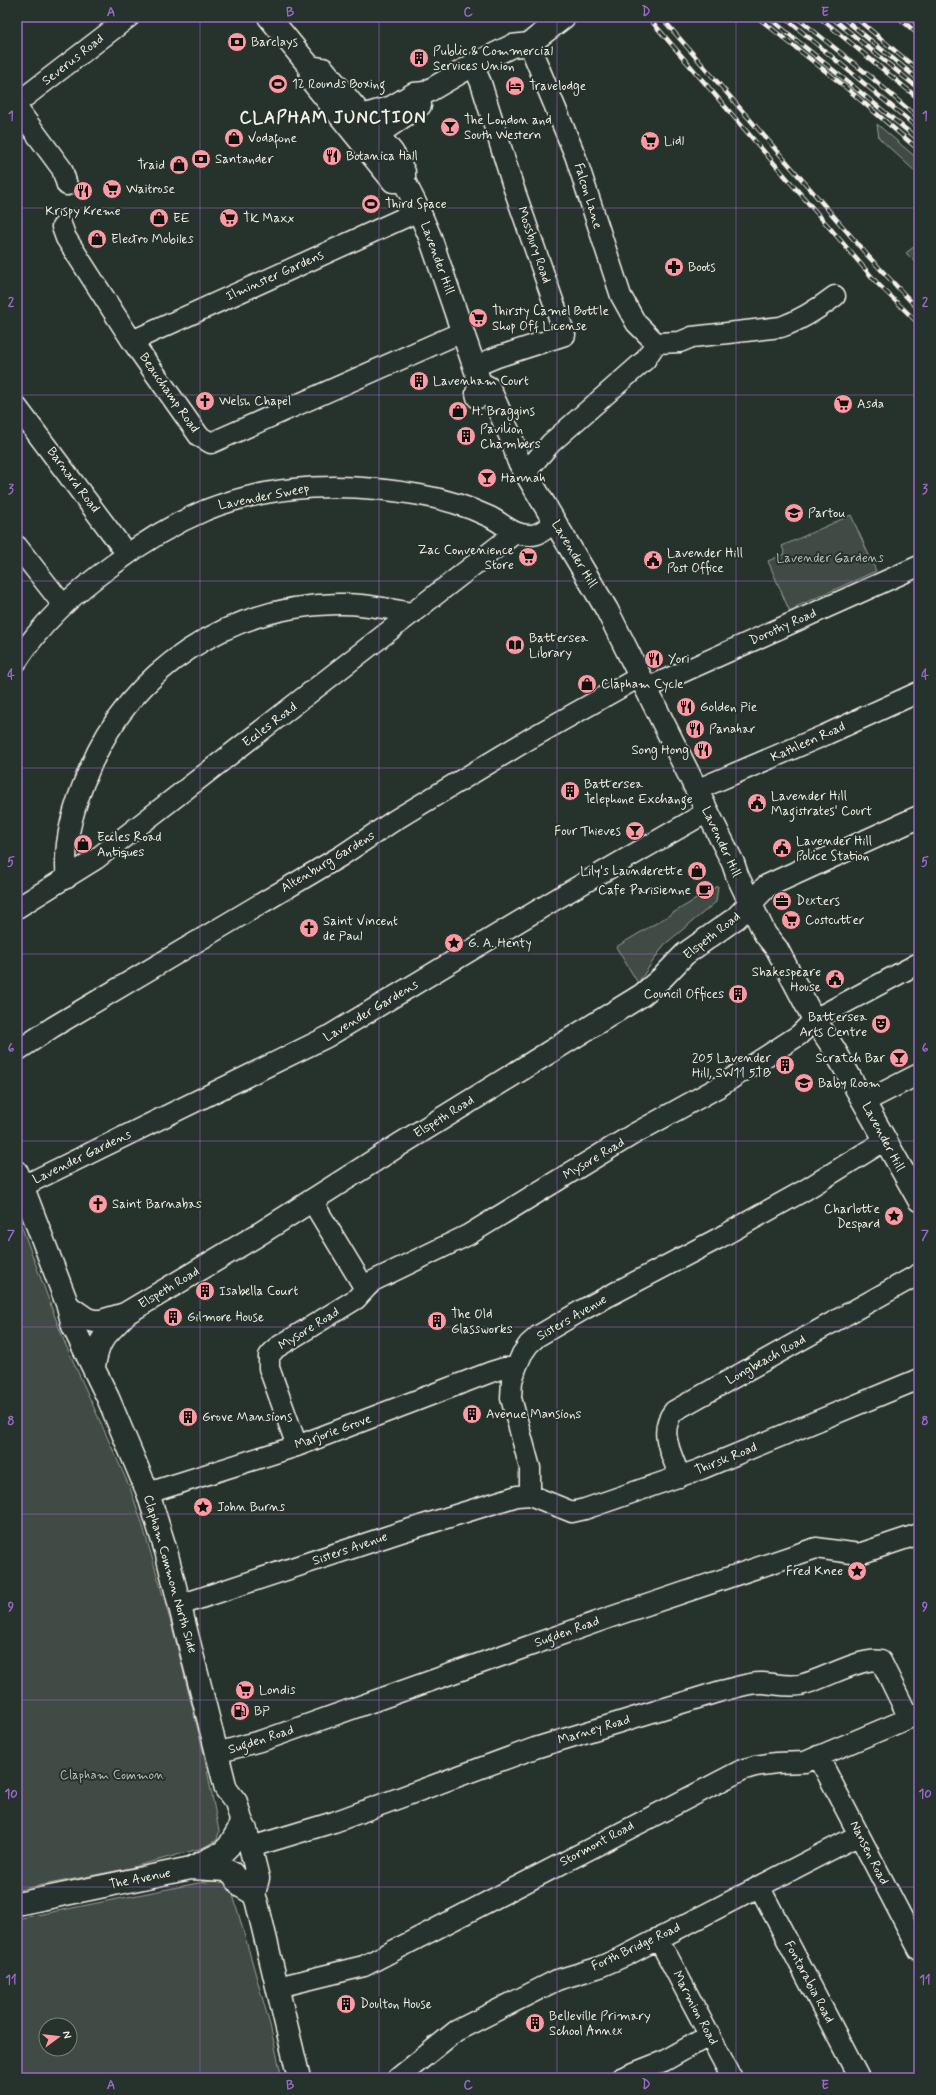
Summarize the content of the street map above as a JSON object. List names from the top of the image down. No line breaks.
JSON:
{"streets":{"main road":["Lavender Hill","Elspeth Road","Clapham Common North Side","The Avenue"],"street":["Severus Road","Falcon Lane","Mossbury Road","Ilminster Gardens","Beauchamp Road","Barnard Road","Lavender Sweep","Dorothy Road","Eccles Road","Kathleen Road","Altenburg Gardens","Lavender Gardens","Mysore Road","Sisters Avenue","Longbeach Road","Marjorie Grove","Thirsk Road","Sugden Road","Marney Road","Stormont Road","Nansen Road","Forth Bridge Road","Fontarabia Road","Marmion Road"]},"crossings":[["Mossbury Road","Lavender Hill"],["Lavender Hill","Ilminster Gardens"],["Lavender Hill","Beauchamp Road"],["Lavender Hill","Lavender Sweep"],["Lavender Hill","Dorothy Road"],["Lavender Hill","Kathleen Road"],["Lavender Hill","Altenburg Gardens"],["Lavender Hill","Elspeth Road"],["Lavender Hill","Lavender Gardens"],["Lavender Hill","Mysore Road"],["Lavender Hill","Sisters Avenue"],["Ilminster Gardens","Beauchamp Road"],["Barnard Road","Lavender Sweep"],["Lavender Sweep","Eccles Road"],["Dorothy Road","Altenburg Gardens"],["Elspeth Road","Clapham Common North Side"],["Lavender Gardens","Clapham Common North Side"],["Mysore Road","Marjorie Grove"],["Sisters Avenue","Marjorie Grove"],["Sisters Avenue","Thirsk Road"],["Sisters Avenue","Clapham Common North Side"],["Longbeach Road","Thirsk Road"],["Marjorie Grove","Clapham Common North Side"],["Clapham Common North Side","Sugden Road"],["Clapham Common North Side","Marney Road"],["Clapham Common North Side","The Avenue"],["Marney Road","Stormont Road"],["Marney Road","The Avenue"],["Stormont Road","Nansen Road"],["Nansen Road","Forth Bridge Road"],["Forth Bridge Road","Fontarabia Road"],["Forth Bridge Road","Marmion Road"]],"districts":["CLAPHAM JUNCTION"],"parks":["Lavender Gardens","Clapham Common"],"places":{"bank":["Barclays","Santander"],"building":["Public & Commercial Services Union","Lavenham Court","Pavilion Chambers","Battersea Telephone Exchange","Council Offices","205 Lavender Hill, SW11 5TB","Isabella Court","Gilmore House","The Old Glassworks","Avenue Mansions","Grove Mansions","Doulton House","Belleville Primary School Annex"],"sports":["12 Rounds Boxing","Third Space"],"hotel":["Travelodge"],"bar":["The London and South Western","Hannah","Four Thieves","Scratch Bar"],"shop":["Vodafone","Traid","EE","Electro Mobiles","H. Braggins","Clapham Cycle","Eccles Road Antiques","Lily's Launderette"],"supermarket":["Lidl","Waitrose","TK Maxx","Thirsty Camel Bottle Shop Off License","Asda","Zac Convenience Store","Costcutter","Londis"],"restaurant":["Botanica Hall","Krispy Kreme","Yori","Golden Pie","Panahar","Song Hong"],"pharmacy":["Boots"],"church":["Welsh Chapel","Saint Vincent de Paul","Saint Barnabas"],"school or university":["Partou","Baby Room"],"public building":["Lavender Hill Post Office","Lavender Hill Magistrates' Court","Lavender Hill Police Station","Shakespeare House"],"library":["Battersea Library"],"cafe":["Cafe Parisienne"],"office":["Dexters"],"place":["G. A. Henty","Charlotte Despard","John Burns","Fred Knee"],"theatre":["Battersea Arts Centre"],"fuel station":["BP"]},"north":"right","grid":{"columns":["A","B","C","D","E"],"rows":["1","2","3","4","5","6","7","8","9","10","11"]}}
